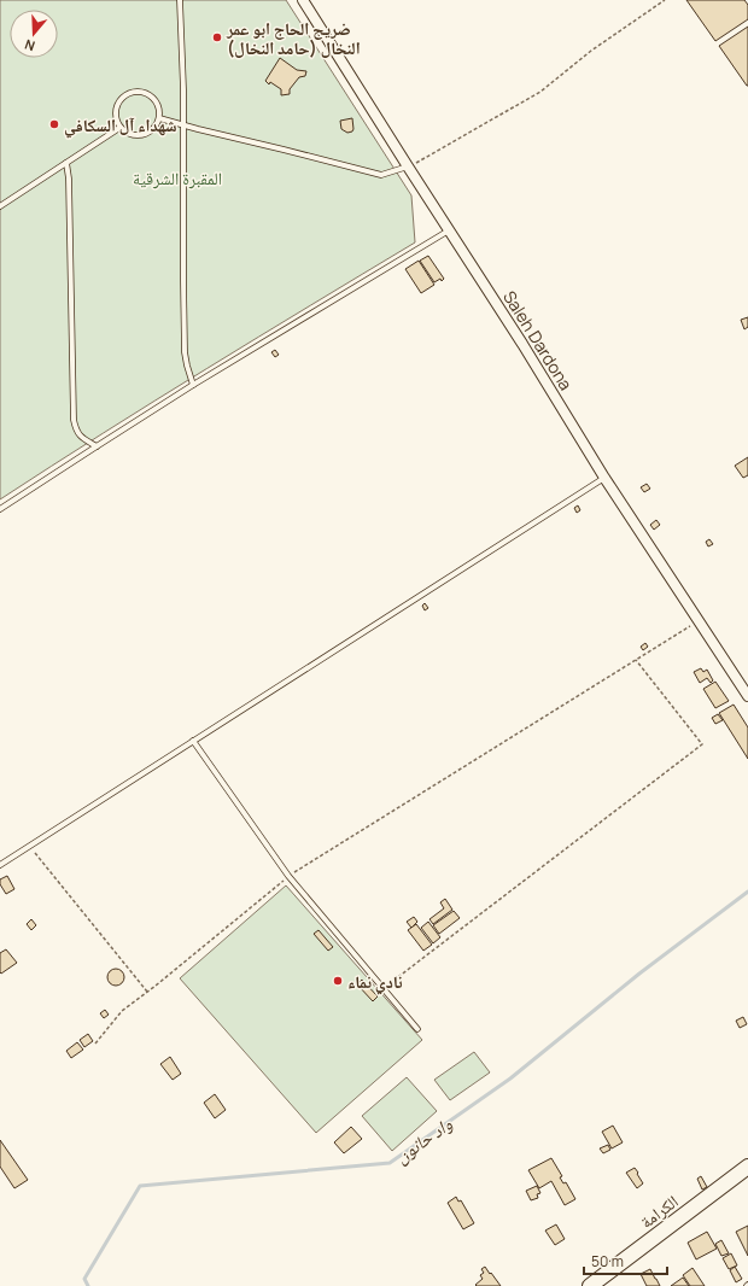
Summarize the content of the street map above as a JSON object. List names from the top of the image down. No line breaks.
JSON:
{"streets":{"main road":["الكرامة"],"street":["Saleh Dardona"]},"water":["واد حانون"],"parks":["المقبرة الشرقية"],"places":["ضريح الحاج ابو عمر النخال (حامد النخال)","شهداء آل السكافي","نادي نماء"],"scale_bar":"50 m","north":"bottom"}
